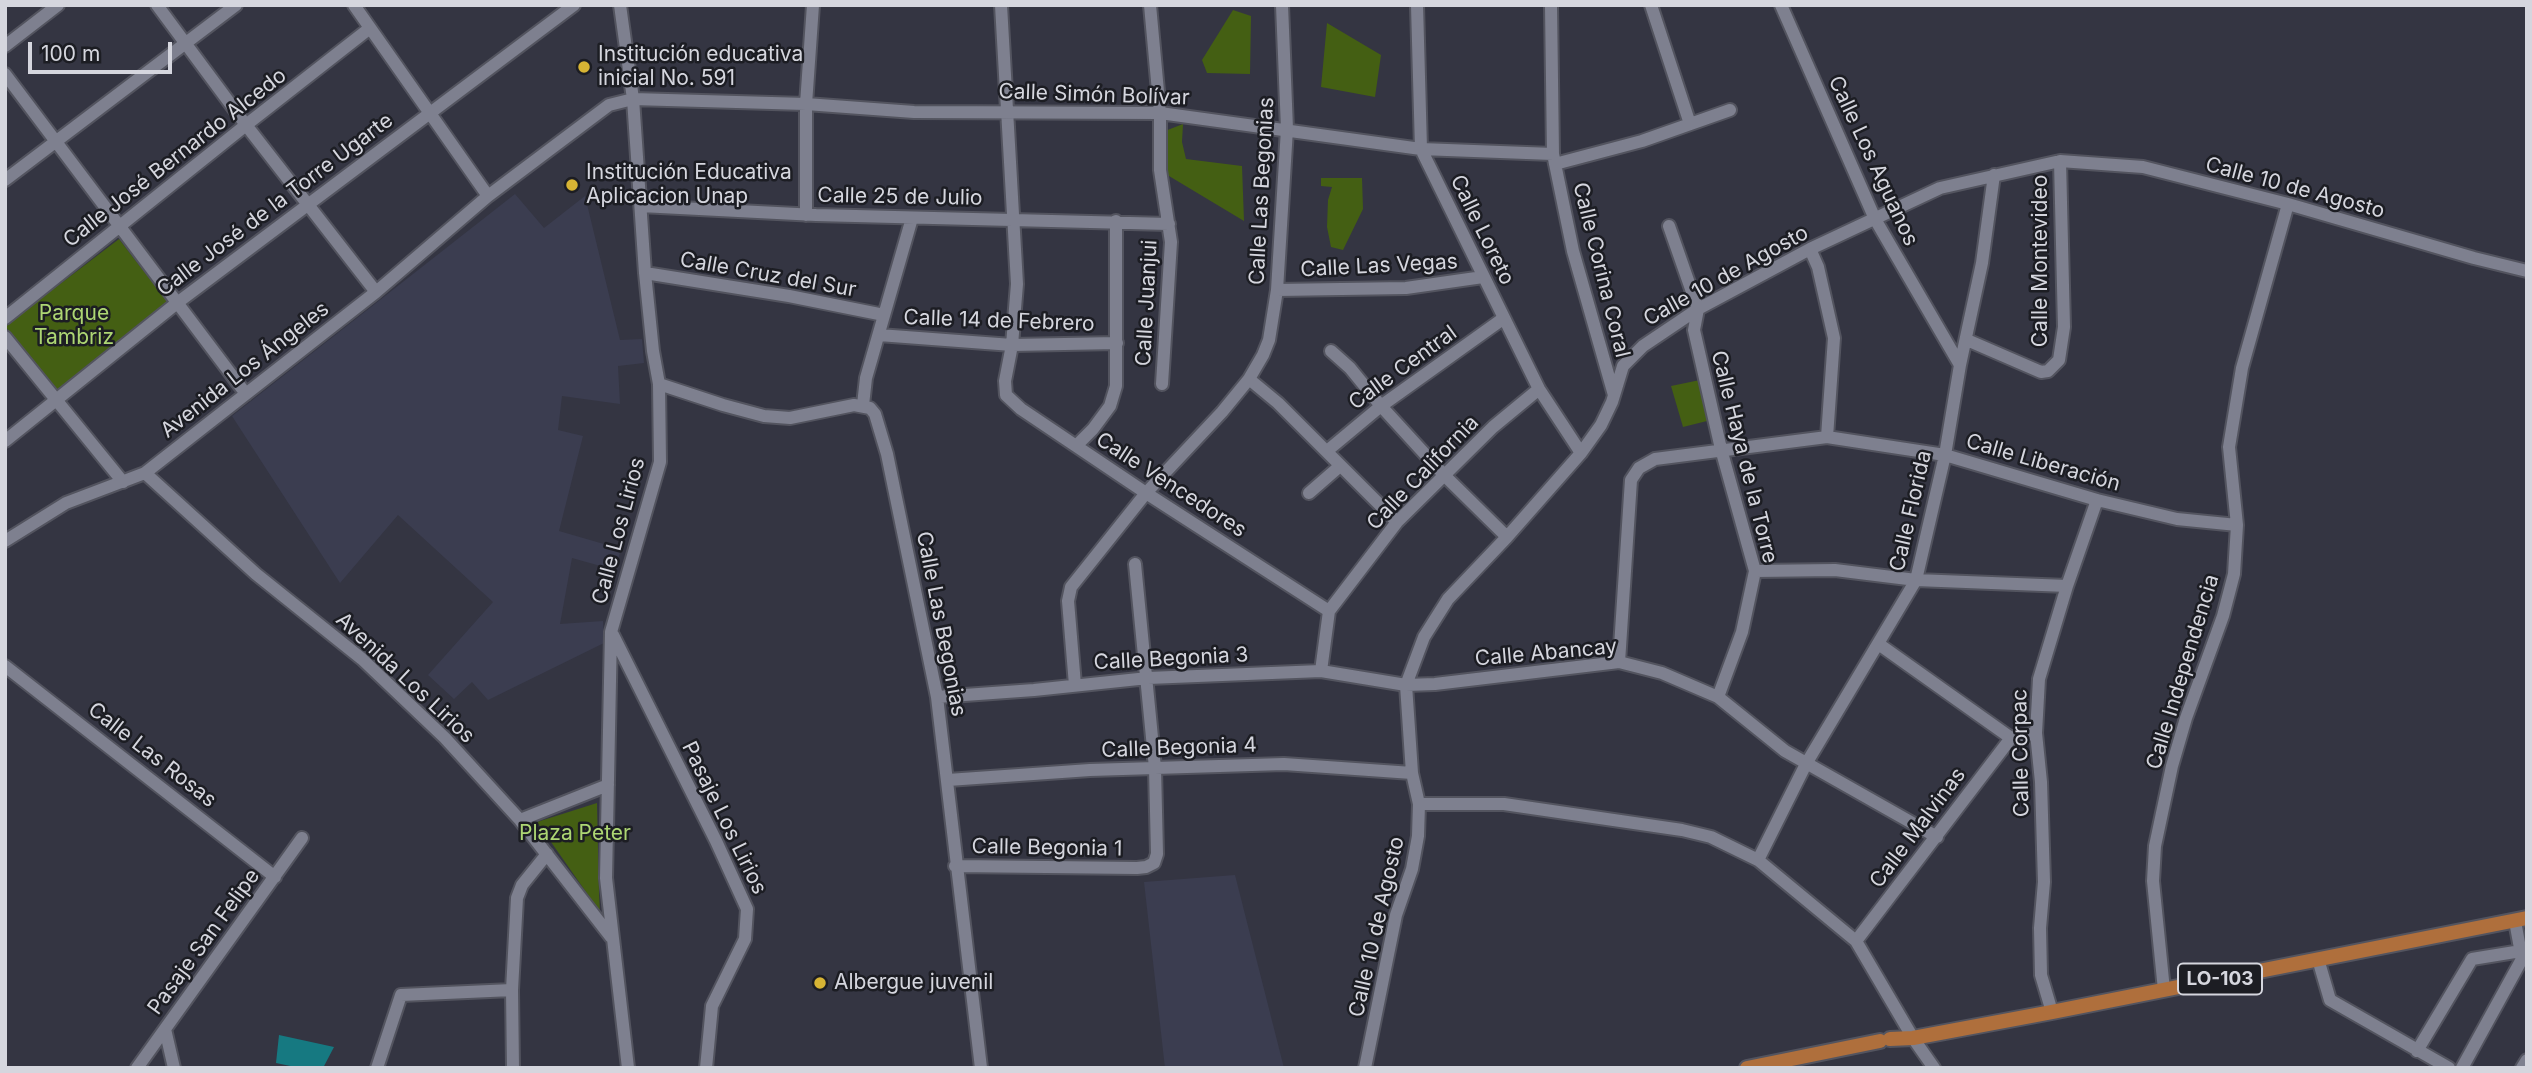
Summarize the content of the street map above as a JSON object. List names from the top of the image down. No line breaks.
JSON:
{"streets":{"main road":["LO-103"],"street":["Calle Simón Bolívar","Calle José Bernardo Alcedo","Calle Los Aguanos","Calle 10 de Agosto","Calle Las Begonias","Calle 25 de Julio","Calle José de la Torre Ugarte","Calle Loreto","Calle Montevideo","Calle Las Vegas","Calle Corina Coral","Calle Cruz del Sur","Calle Juanjui","Calle 14 de Febrero","Calle Central","Avenida Los Ángeles","Calle Haya de la Torre","Calle Liberación","Calle California","Calle Vencedores","Calle Florida","Calle Los Lirios","Calle Abancay","Calle Begonia 3","Calle Independencia","Avenida Los Lirios","Calle Begonia 4","Calle Corpac","Calle Las Rosas","Pasaje Los Lirios","Calle Malvinas","Calle Begonia 1","Pasaje San Felipe"]},"crossings":[["Calle Simón Bolívar","Calle Las Begonias"],["Calle Simón Bolívar","Calle Loreto"],["Calle Simón Bolívar","Calle Corina Coral"],["Calle Simón Bolívar","Calle Juanjui"],["Calle Simón Bolívar","Avenida Los Ángeles"],["Calle Simón Bolívar","Calle Los Lirios"],["Calle Los Aguanos","Calle 10 de Agosto"],["Calle Los Aguanos","Calle Florida"],["Calle 10 de Agosto","Calle Loreto"],["Calle 10 de Agosto","Calle Montevideo"],["Calle 10 de Agosto","Calle Corina Coral"],["Calle 10 de Agosto","Calle Haya de la Torre"],["Calle 10 de Agosto","Calle Florida"],["Calle 10 de Agosto","Calle Abancay"],["Calle 10 de Agosto","Calle Begonia 3"],["Calle 10 de Agosto","Calle Independencia"],["Calle 10 de Agosto","Calle Begonia 4"],["Calle Las Begonias","Calle Las Vegas"],["Calle Las Begonias","Calle Vencedores"],["Calle Las Begonias","Calle Begonia 3"],["Calle Las Begonias","Calle Begonia 4"],["Calle Las Begonias","Calle Begonia 1"],["Calle 25 de Julio","Calle Juanjui"],["Calle 25 de Julio","Calle Los Lirios"],["Calle Loreto","Calle Las Vegas"],["Calle Loreto","Calle Central"],["Calle Loreto","Calle California"],["Calle Montevideo","Calle Florida"],["Calle Cruz del Sur","Calle Los Lirios"],["Calle 14 de Febrero","Calle Vencedores"],["Avenida Los Ángeles","Calle Los Lirios"],["Avenida Los Ángeles","Avenida Los Lirios"],["Calle Haya de la Torre","Calle Liberación"],["Calle Haya de la Torre","Calle Abancay"],["Calle Liberación","Calle Florida"],["Calle Liberación","Calle Abancay"],["Calle Liberación","Calle Independencia"],["Calle Liberación","Calle Corpac"],["Calle California","Calle Vencedores"],["Calle California","Calle Begonia 3"],["Calle Florida","Calle Abancay"],["Calle Los Lirios","Avenida Los Lirios"],["Calle Los Lirios","Pasaje Los Lirios"],["Calle Abancay","Calle Begonia 3"],["Calle Abancay","Calle Malvinas"],["Calle Independencia","LO-103"],["Calle Begonia 4","Calle Begonia 1"],["Calle Corpac","LO-103"],["Calle Las Rosas","Pasaje San Felipe"]],"parks":["Parque Tambriz","Plaza Peter"],"places":["Institución educativa inicial No. 591","Institución Educativa Aplicacion Unap","Albergue juvenil"],"scale_bar":"100 m"}
